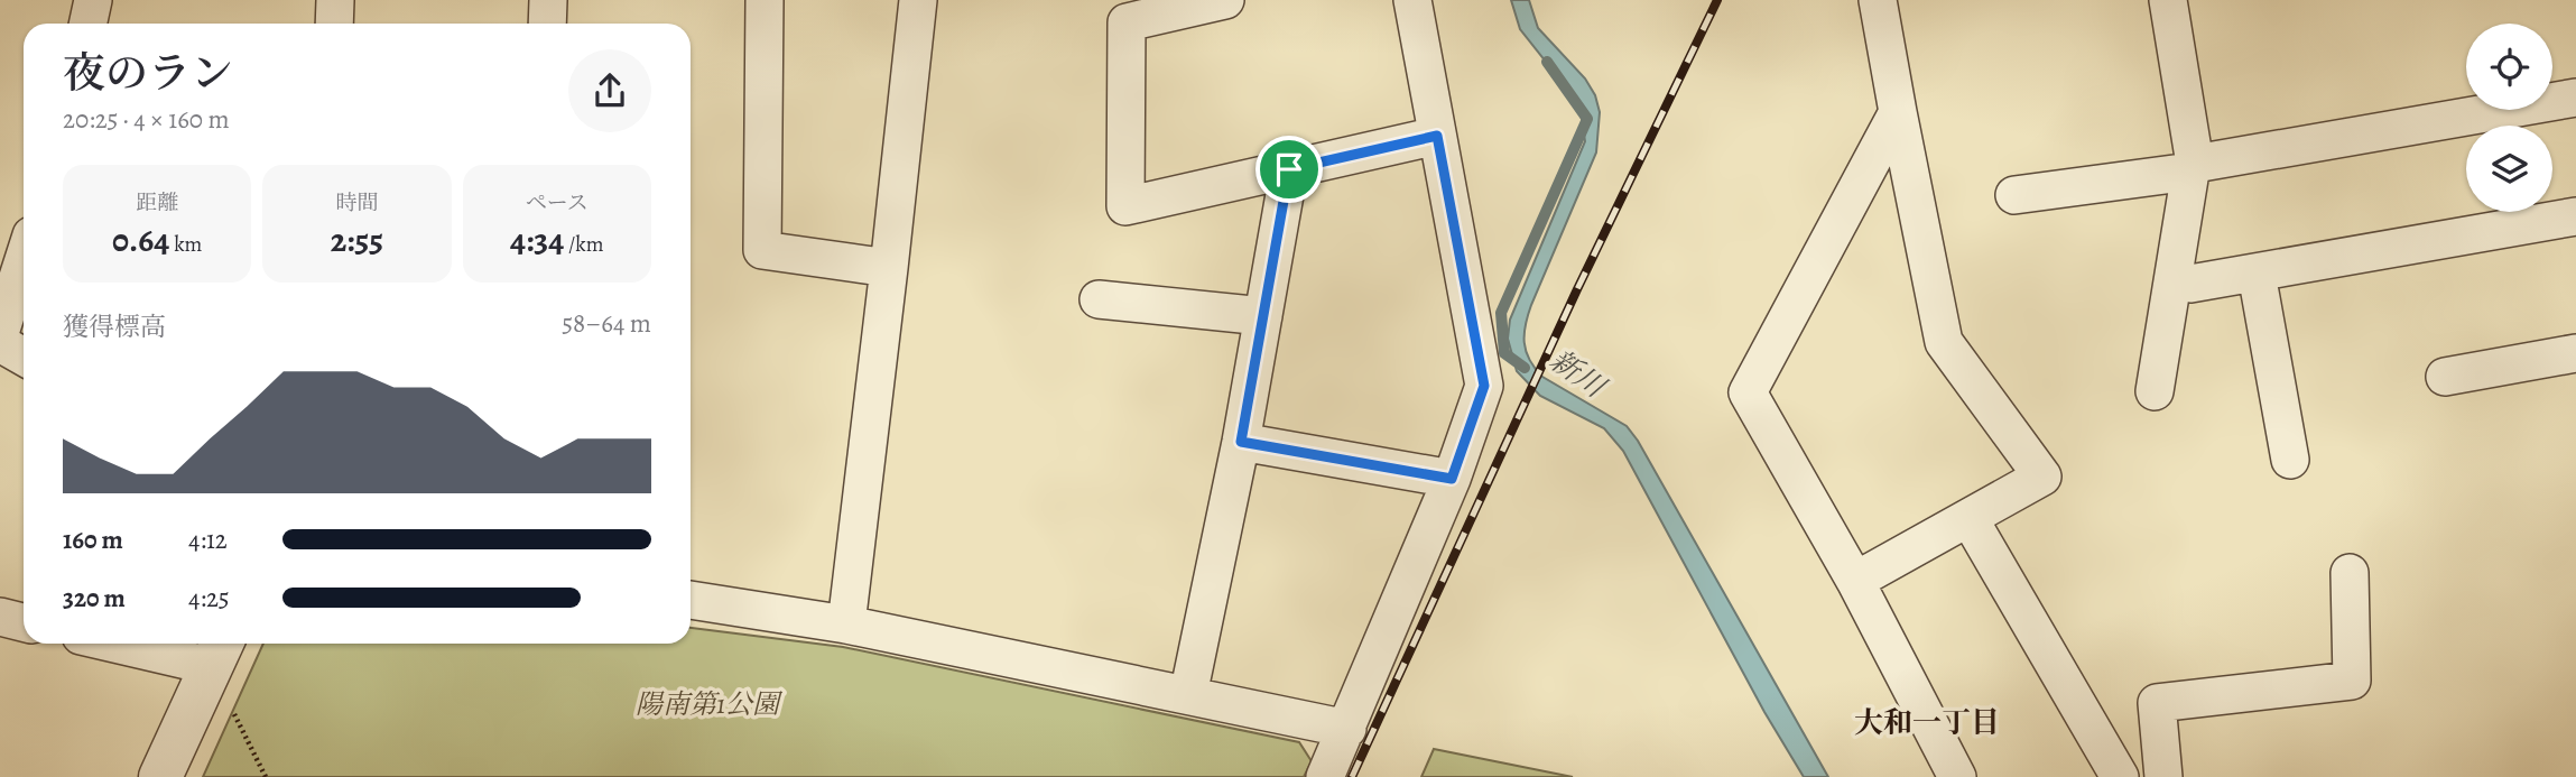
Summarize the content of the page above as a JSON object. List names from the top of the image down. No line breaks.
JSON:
{"districts":["大和一丁目"],"water":["新川"],"parks":["陽南第1公園"],"page":{"heading":["夜のラン","20:25 · 4 × 160 m"],"stats":[["距離","0.64 km"],["時間","2:55"],["ペース","4:34 /km"]],"chart":["獲得標高","58–64 m"],"list":[{"name":"160 m","note":"4:12"},{"name":"320 m","note":"4:25"}]}}
